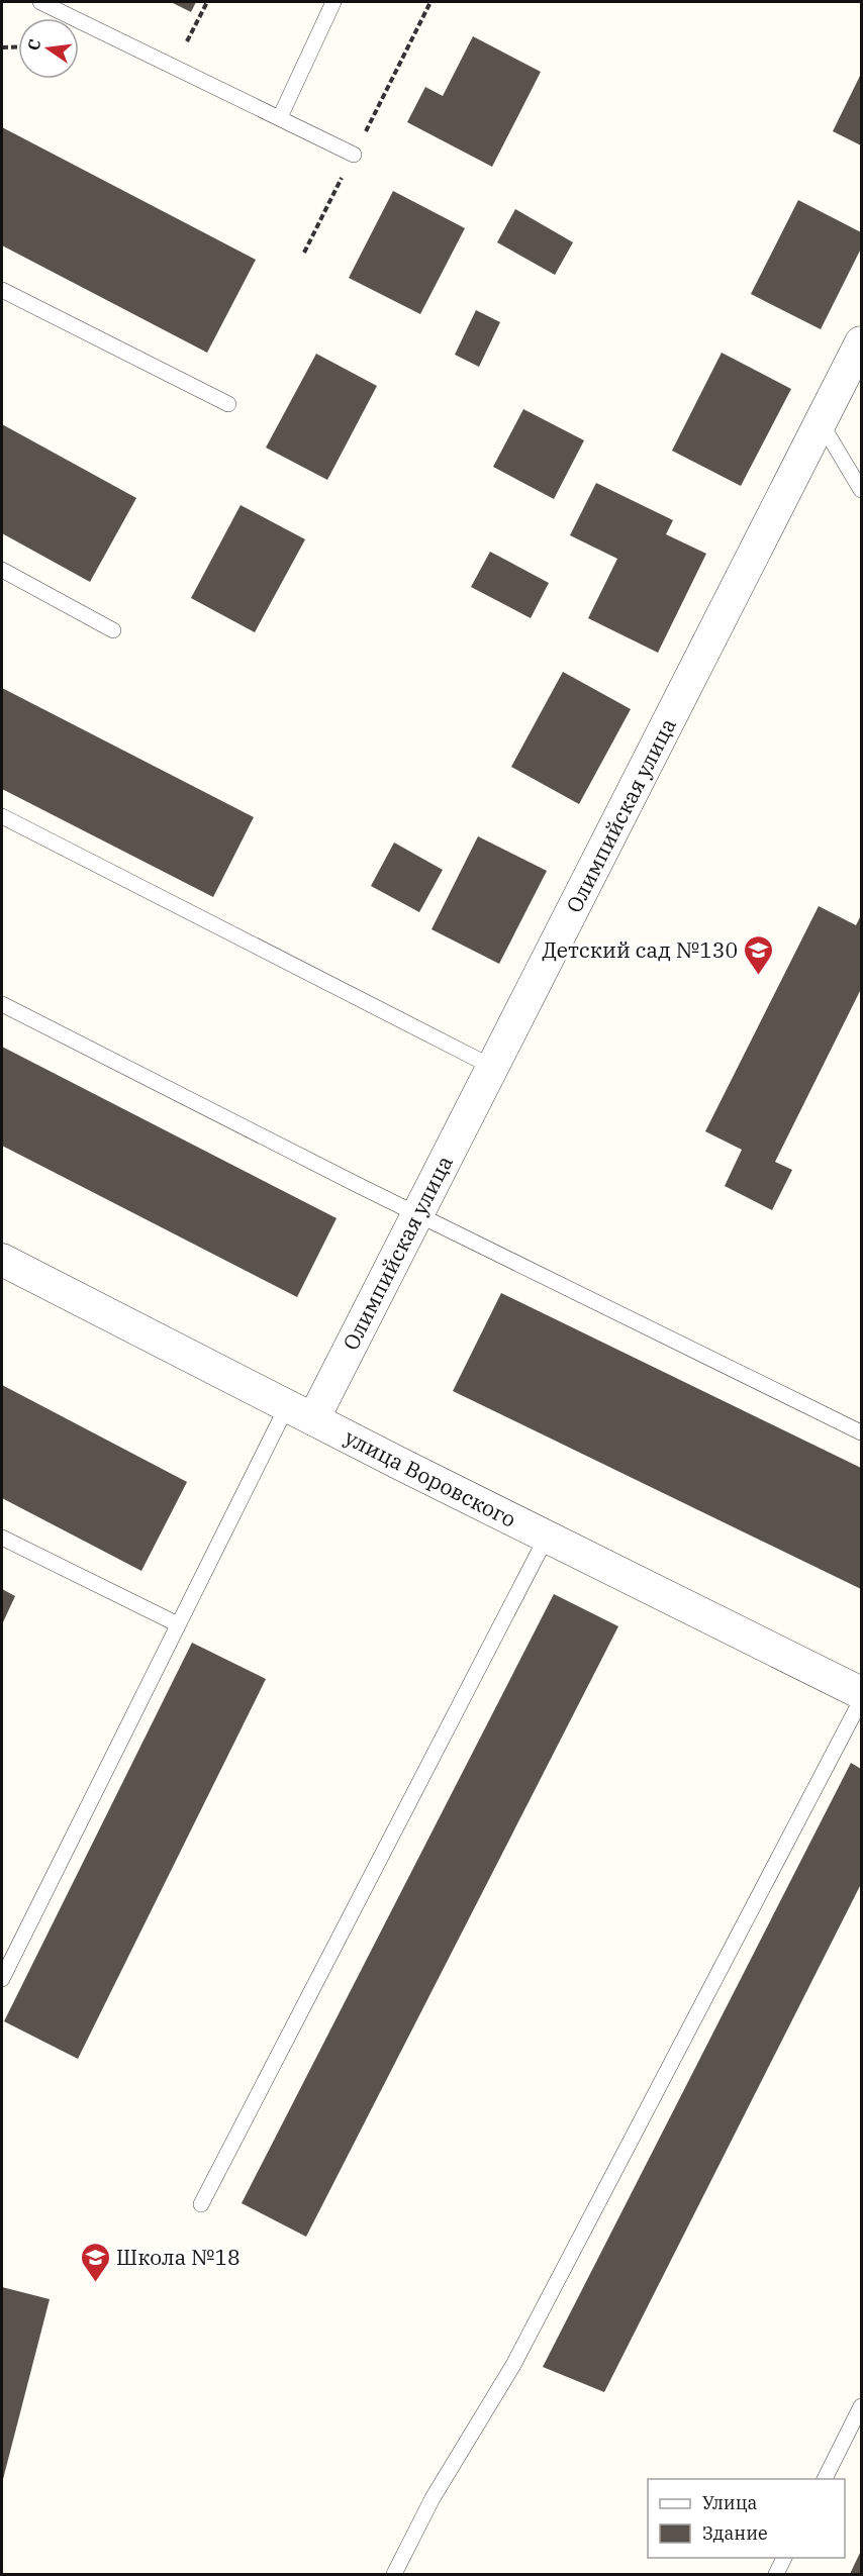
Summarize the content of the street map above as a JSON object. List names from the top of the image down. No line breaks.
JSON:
{"streets":{"street":["Олимпийская улица","улица Воровского"]},"crossings":[["Олимпийская улица","улица Воровского"]],"places":{"school or university":["Детский сад №130","Школа №18"]},"legend":["Улица","Здание"],"north":"left"}
